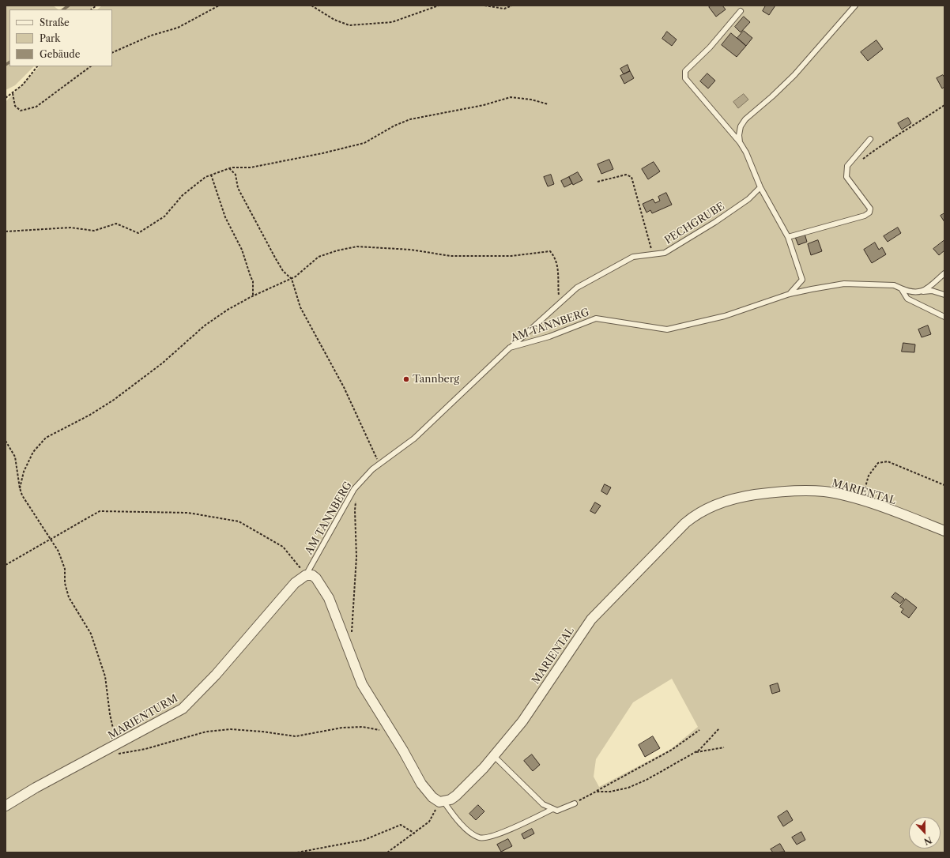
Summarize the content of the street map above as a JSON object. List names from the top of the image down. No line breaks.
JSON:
{"streets":{"street":["MARIENTAL","MARIENTURM"],"lane":["PECHGRUBE","AM TANNBERG"]},"crossings":[["PECHGRUBE","AM TANNBERG"],["AM TANNBERG","MARIENTURM"]],"places":["Tannberg"],"legend":["Straße","Park","Gebäude"],"north":"bottom"}
